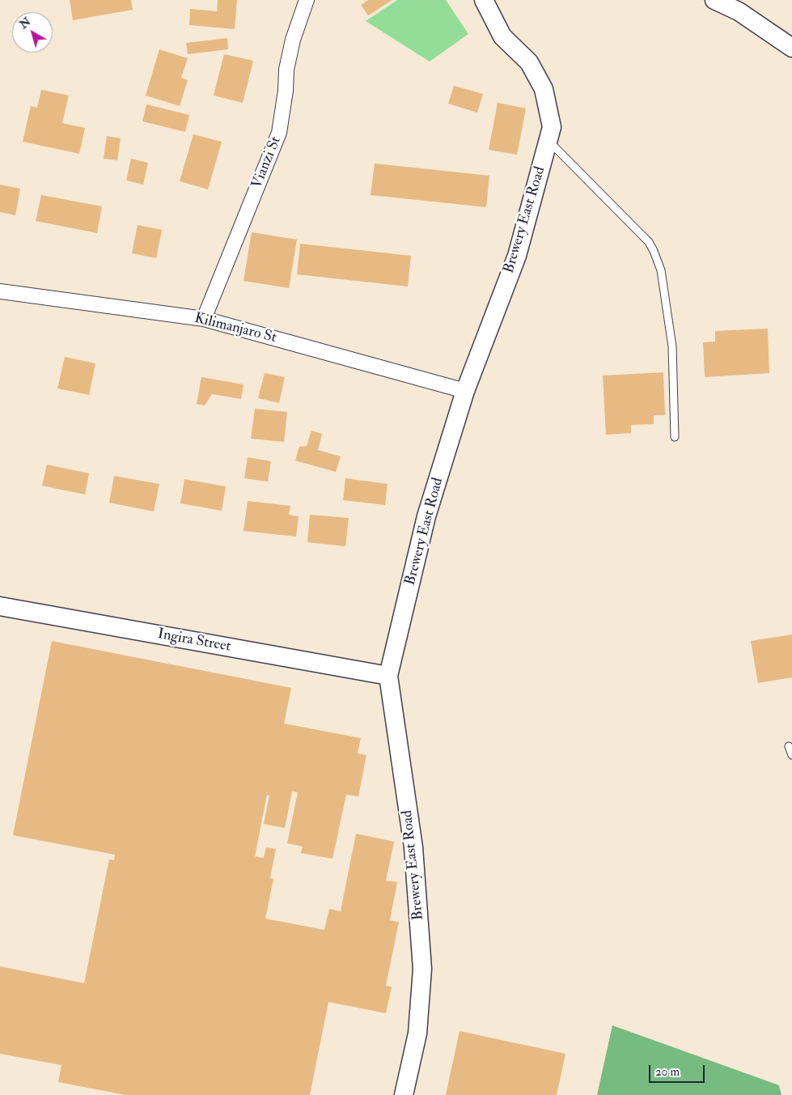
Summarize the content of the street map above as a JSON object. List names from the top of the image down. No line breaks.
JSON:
{"streets":{"street":["Vianzi St","Brewery East Road","Kilimanjaro St","Ingira Street"]},"crossings":[["Vianzi St","Kilimanjaro St"],["Brewery East Road","Kilimanjaro St"],["Brewery East Road","Ingira Street"]],"scale_bar":"20 m","north":"top left"}
